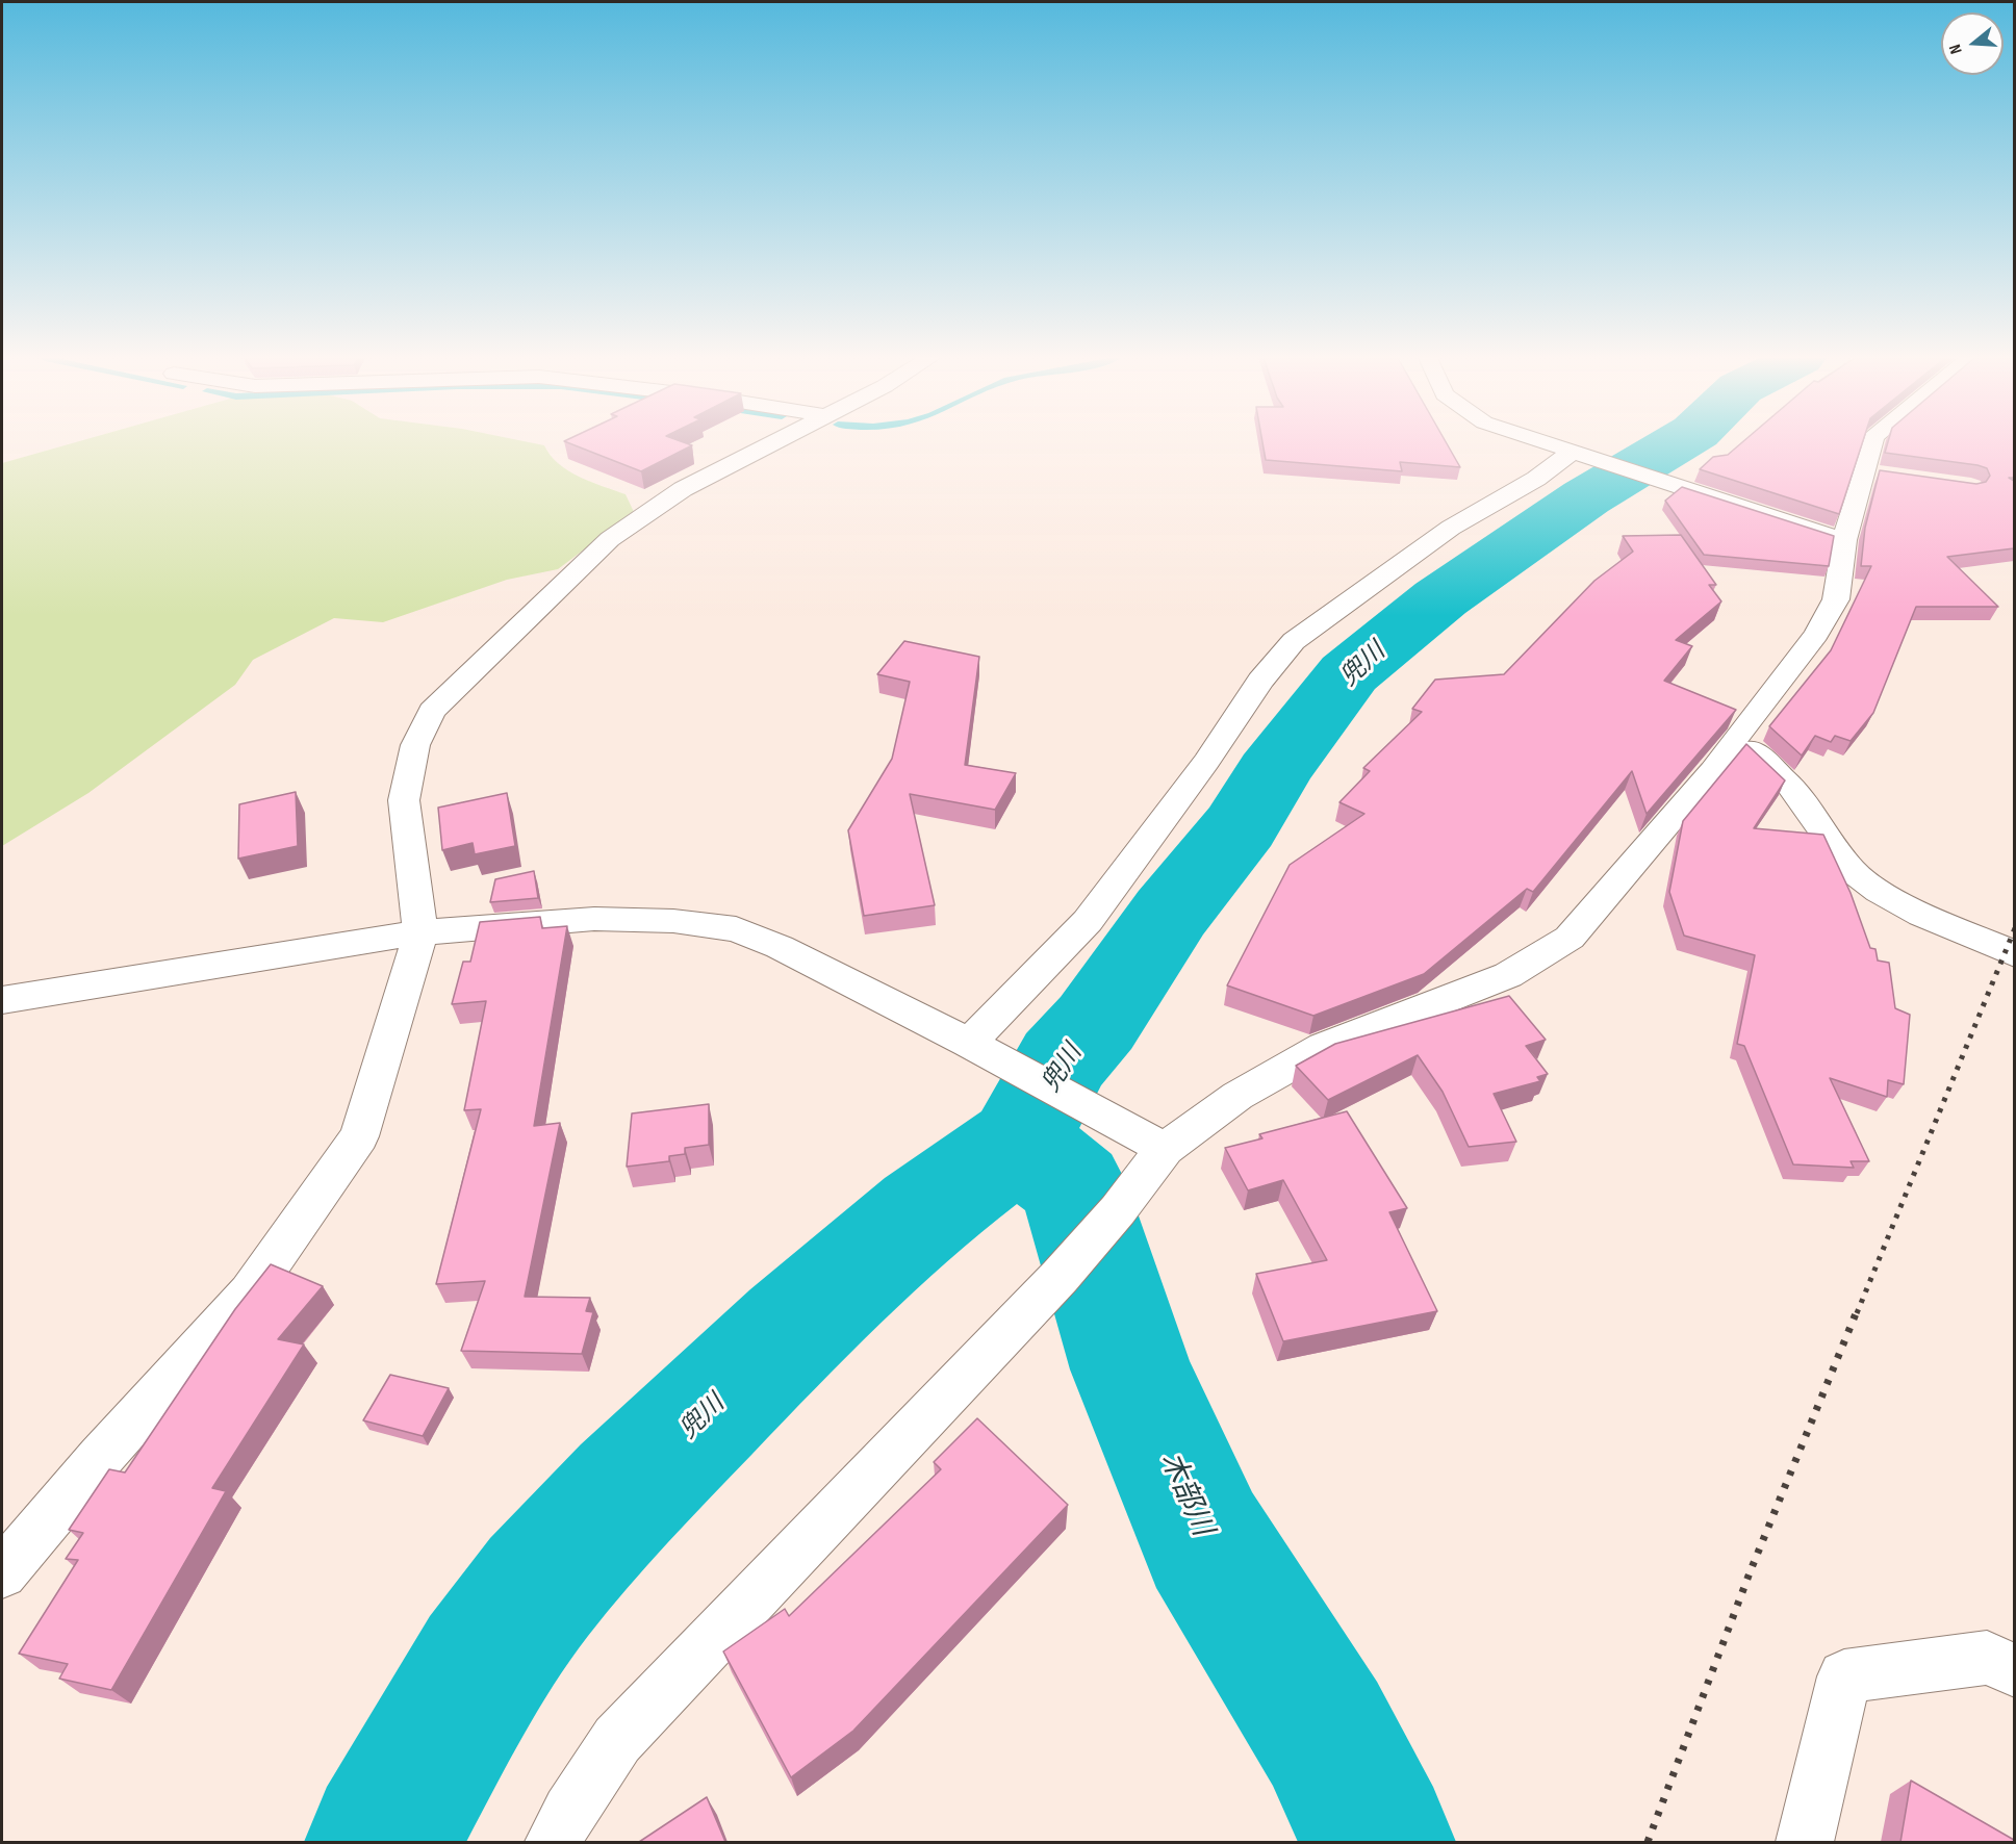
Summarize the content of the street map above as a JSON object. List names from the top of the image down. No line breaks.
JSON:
{"water":["兜川","木部川"],"north":"left"}
